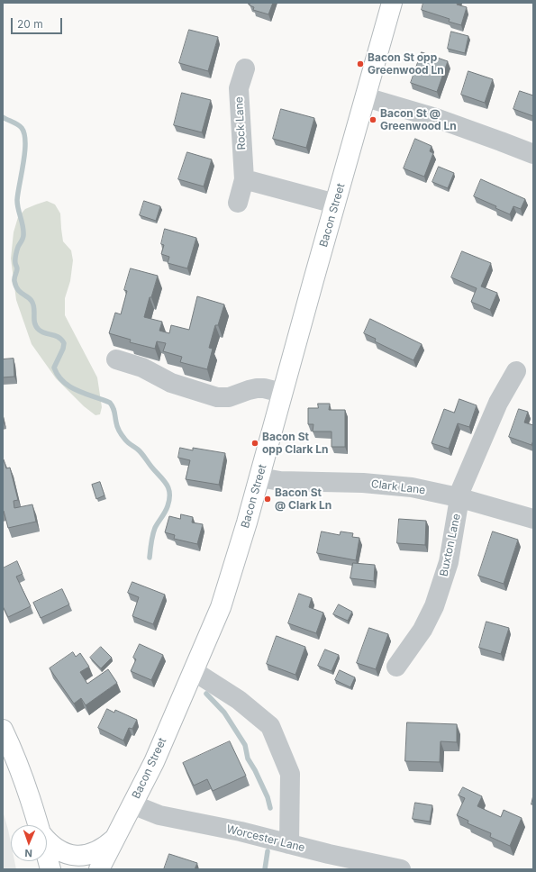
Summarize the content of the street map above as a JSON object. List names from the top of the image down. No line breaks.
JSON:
{"streets":{"main road":["Bacon Street"],"street":["Rock Lane","Clark Lane","Buxton Lane","Worcester Lane"]},"crossings":[["Bacon Street","Clark Lane"],["Bacon Street","Worcester Lane"],["Clark Lane","Buxton Lane"]],"places":["Bacon St opp Greenwood Ln","Bacon St @ Greenwood Ln","Bacon St opp Clark Ln","Bacon St @ Clark Ln"],"scale_bar":"20 m","north":"bottom"}
